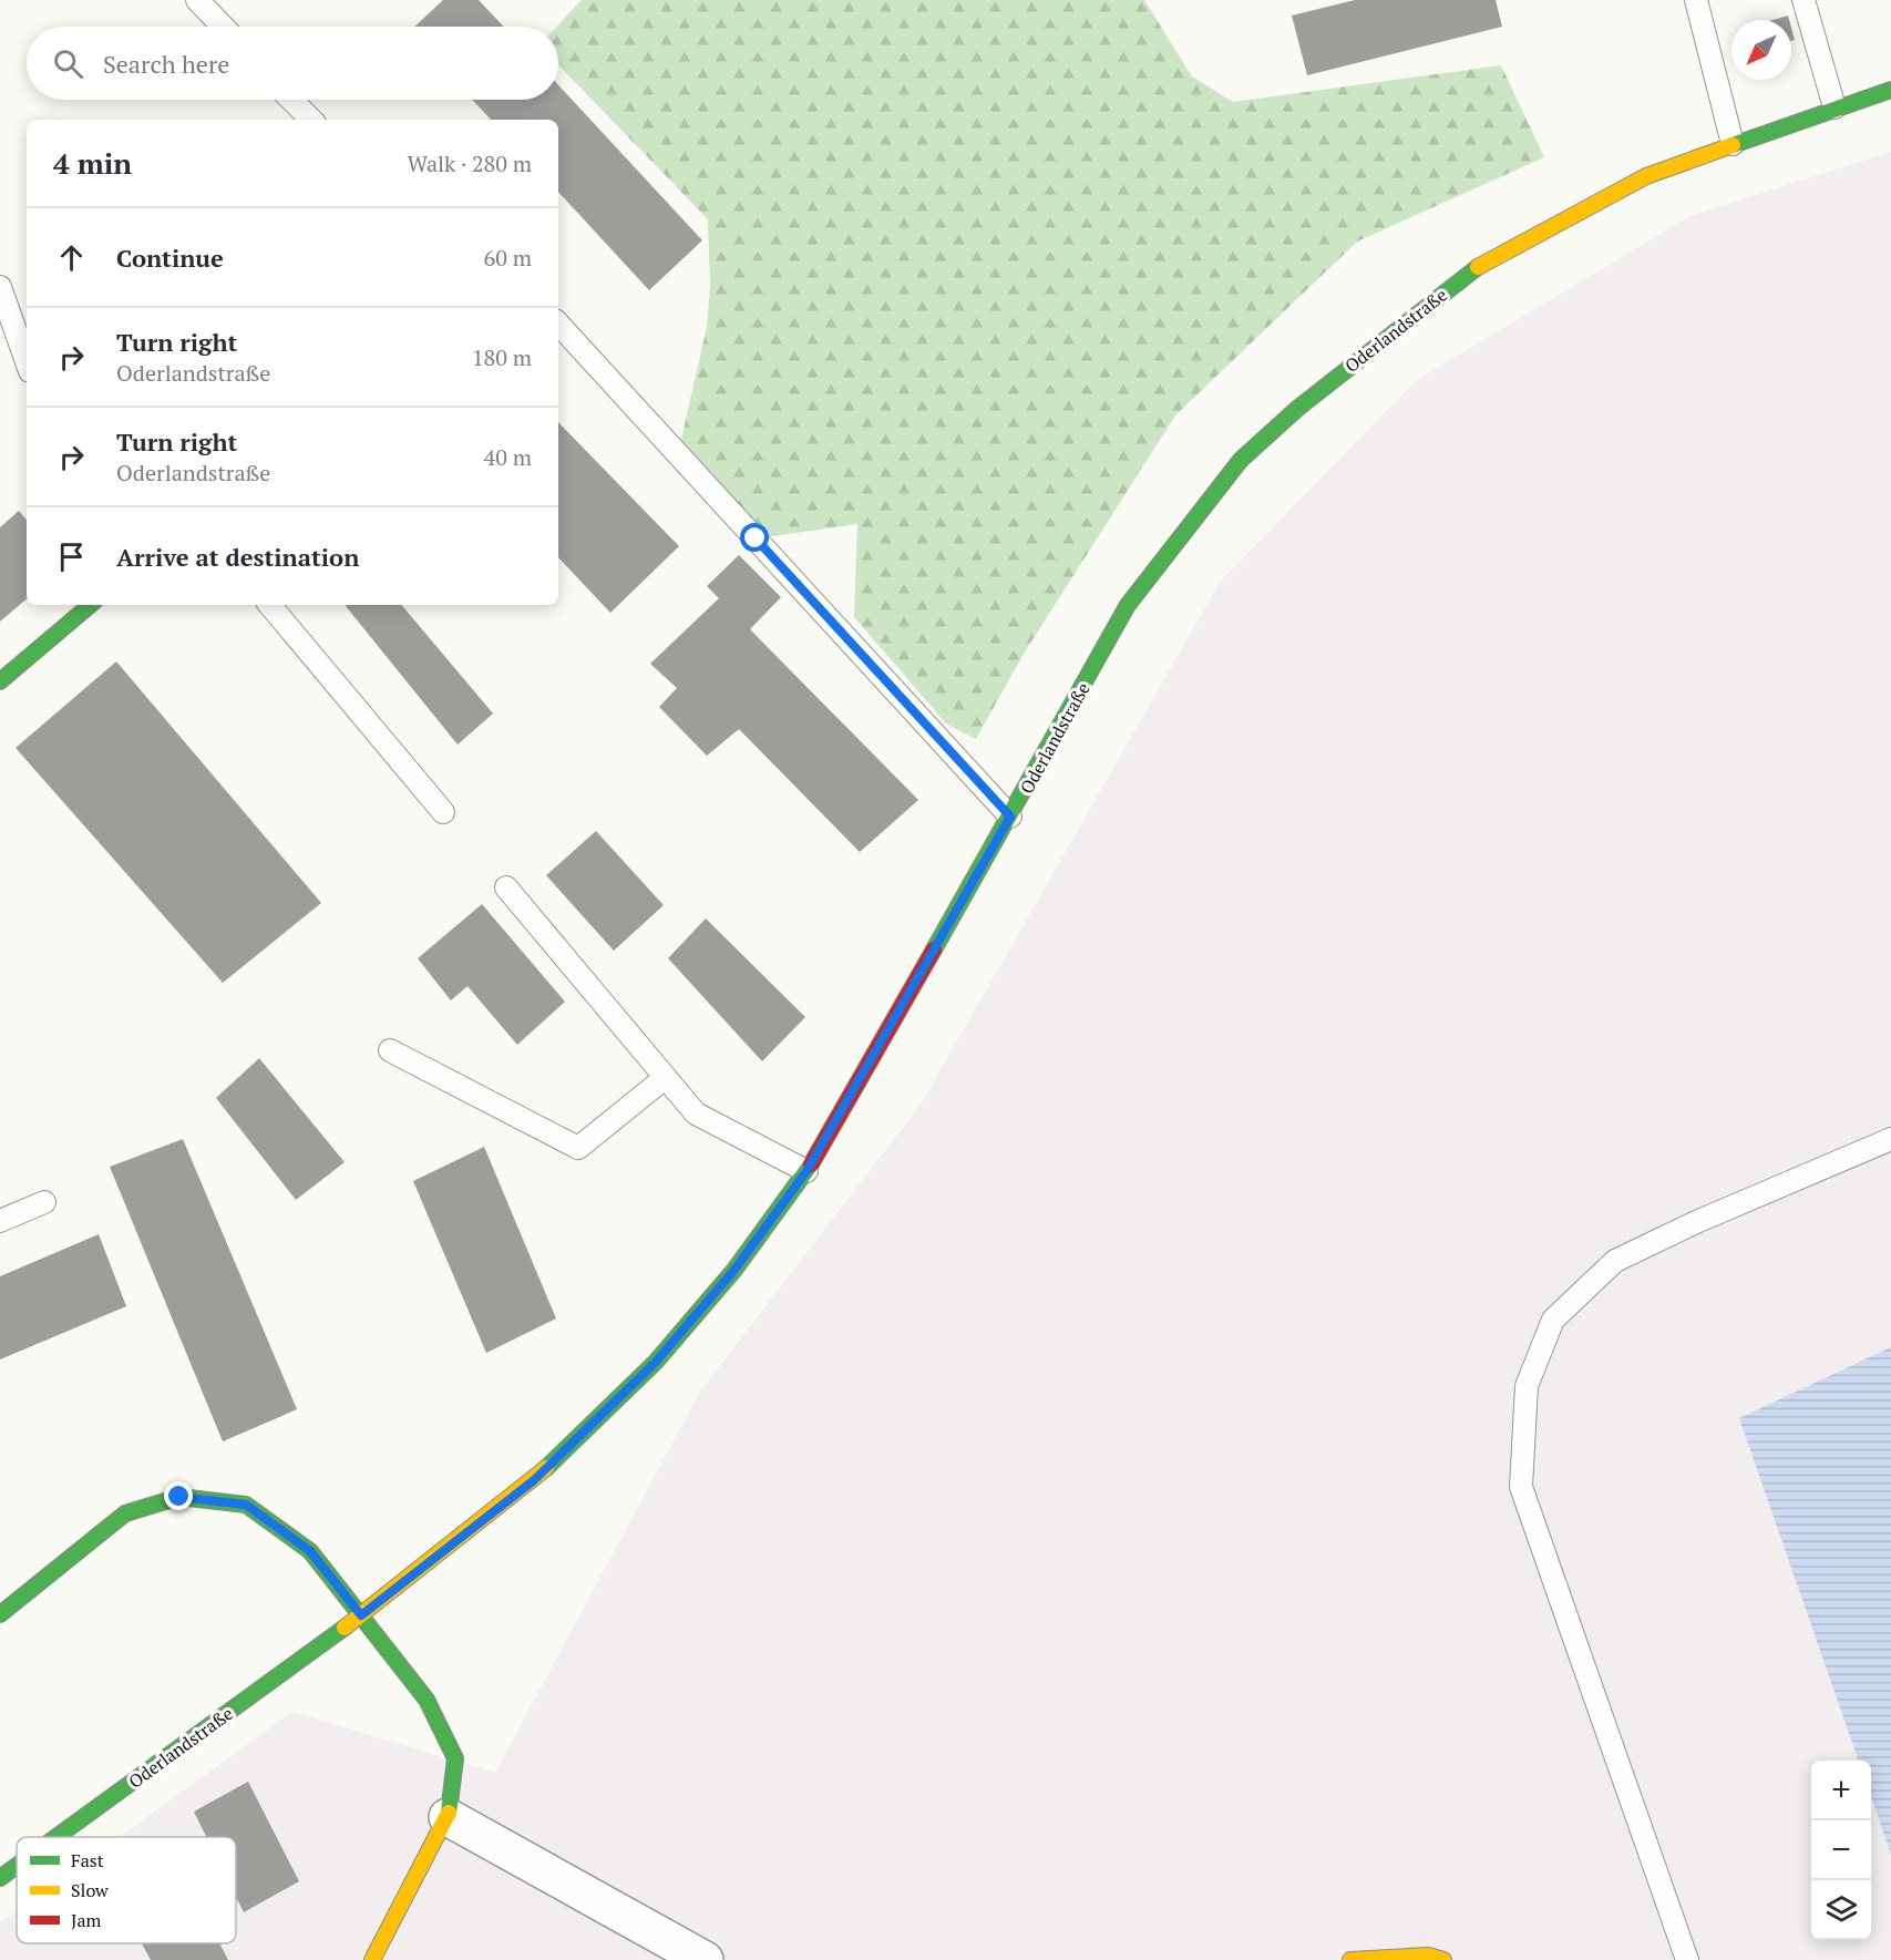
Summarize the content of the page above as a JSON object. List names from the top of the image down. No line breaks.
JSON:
{"streets":{"street":["Oderlandstraße"]},"legend":["Fast","Slow","Jam"],"north":"bottom left","page":{"search":"Search here","heading":["4 min","Walk · 280 m"],"list":[["Continue","60 m"],["Turn right","Oderlandstraße","180 m"],["Turn right","Oderlandstraße","40 m"],"Arrive at destination"],"map_buttons":["+","−"]}}
